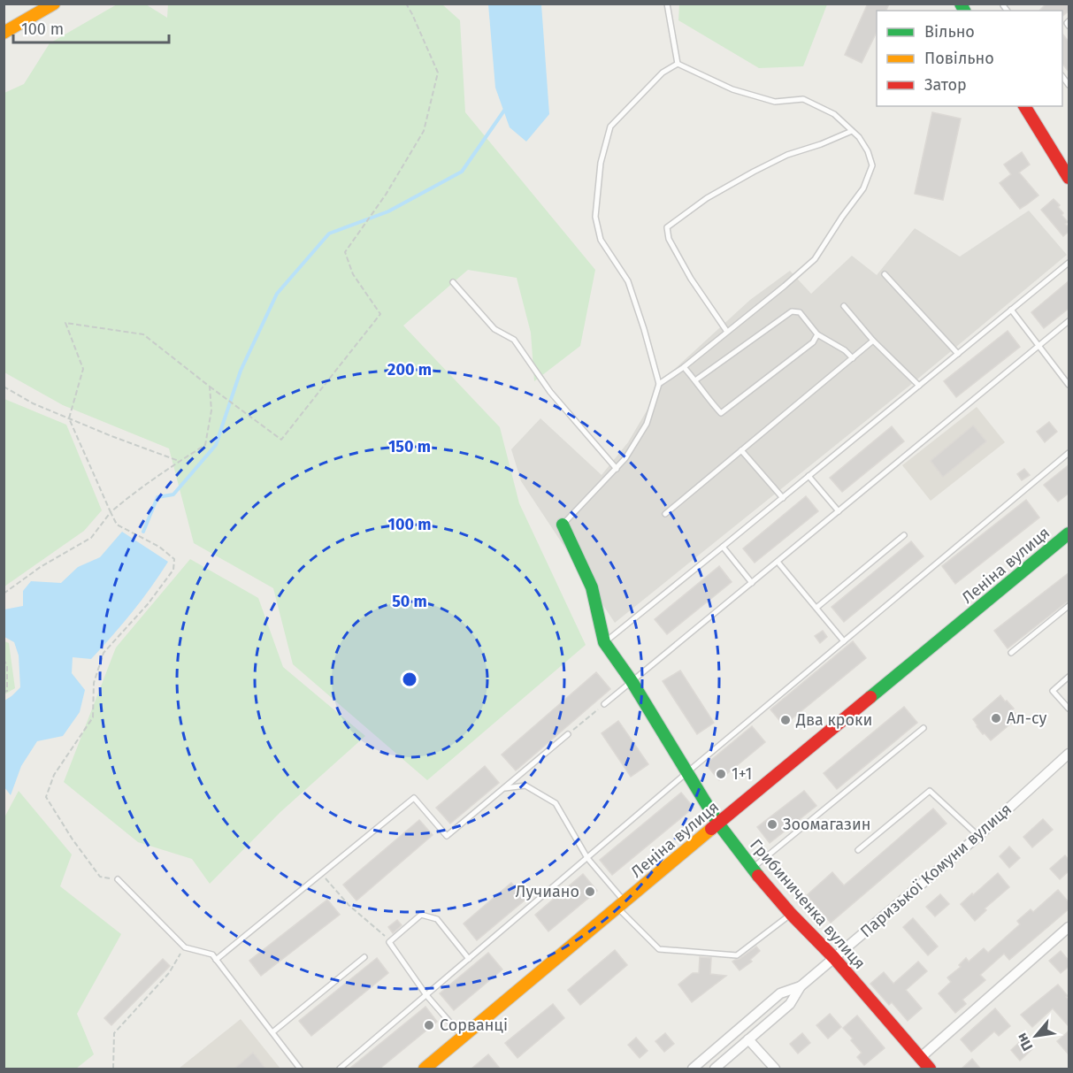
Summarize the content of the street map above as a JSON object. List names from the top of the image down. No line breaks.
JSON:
{"streets":{"street":["Леніна вулиця","Паризької Комуни вулиця","Грибиниченка вулиця"]},"crossings":[["Леніна вулиця","Грибиниченка вулиця"],["Паризької Комуни вулиця","Грибиниченка вулиця"]],"places":["Ал-су","Два кроки","1+1","Зоомагазин","Лучиано","Сорванці"],"legend":["Вільно","Повільно","Затор"],"scale_bar":"100 m","north":"bottom left","rings":["200 m","150 m","100 m","50 m"]}
